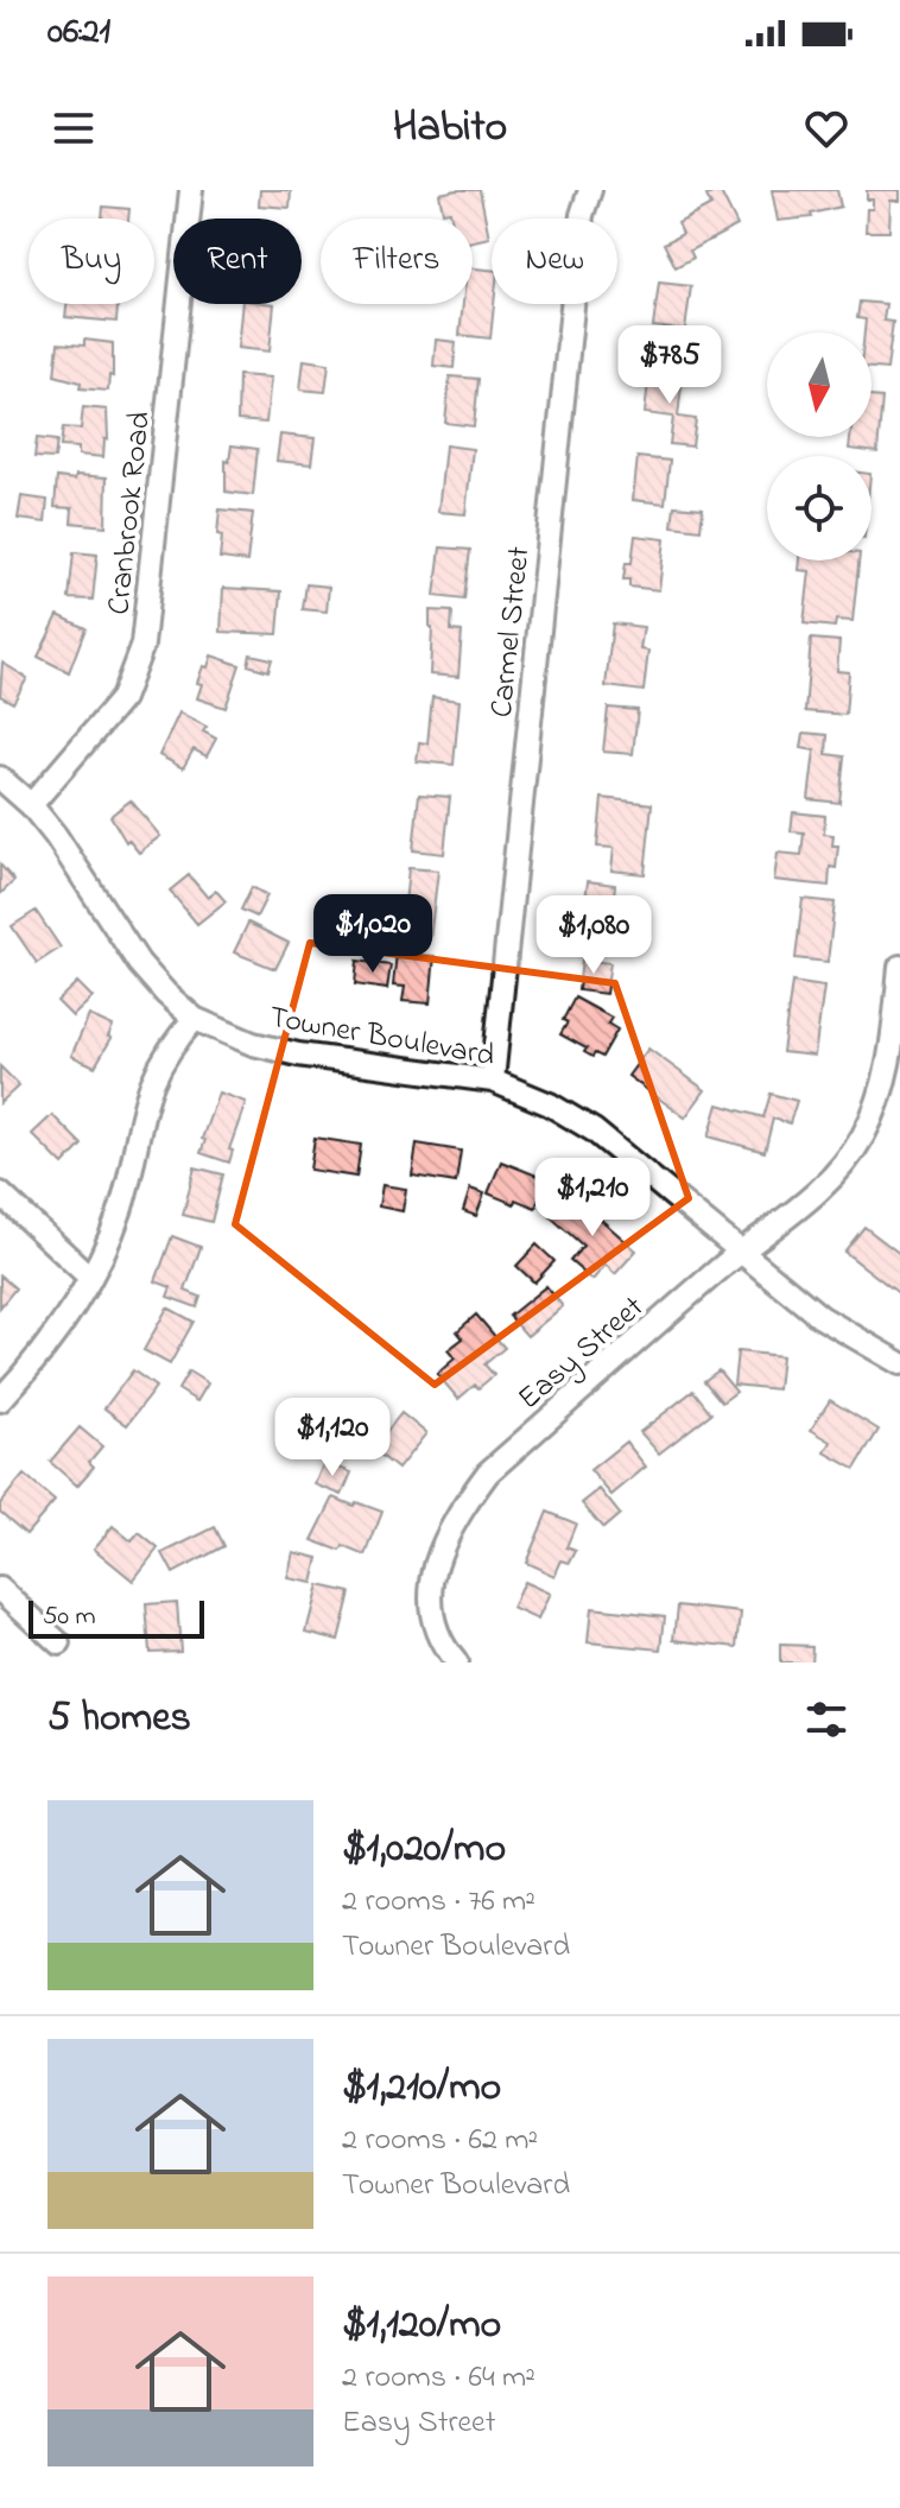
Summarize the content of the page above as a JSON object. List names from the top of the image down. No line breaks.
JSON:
{"streets":{"street":["Cranbrook Road","Carmel Street","Towner Boulevard","Easy Street"]},"crossings":[["Cranbrook Road","Towner Boulevard"],["Carmel Street","Towner Boulevard"],["Towner Boulevard","Easy Street"]],"scale_bar":"50 m","north":"bottom","page":{"status":"06:21","header":"Habito","chip":["Buy","Rent","Filters","New"],"price":["$785","$1,020","$1,080","$1,210","$1,120"],"scale":"50 m","heading":"5 homes","list":[{"name":"$1,020/mo","note":"2 rooms · 76 m² · Towner Boulevard"},{"name":"$1,210/mo","note":"2 rooms · 62 m² · Towner Boulevard"},{"name":"$1,120/mo","note":"2 rooms · 64 m² · Easy Street"}]}}
